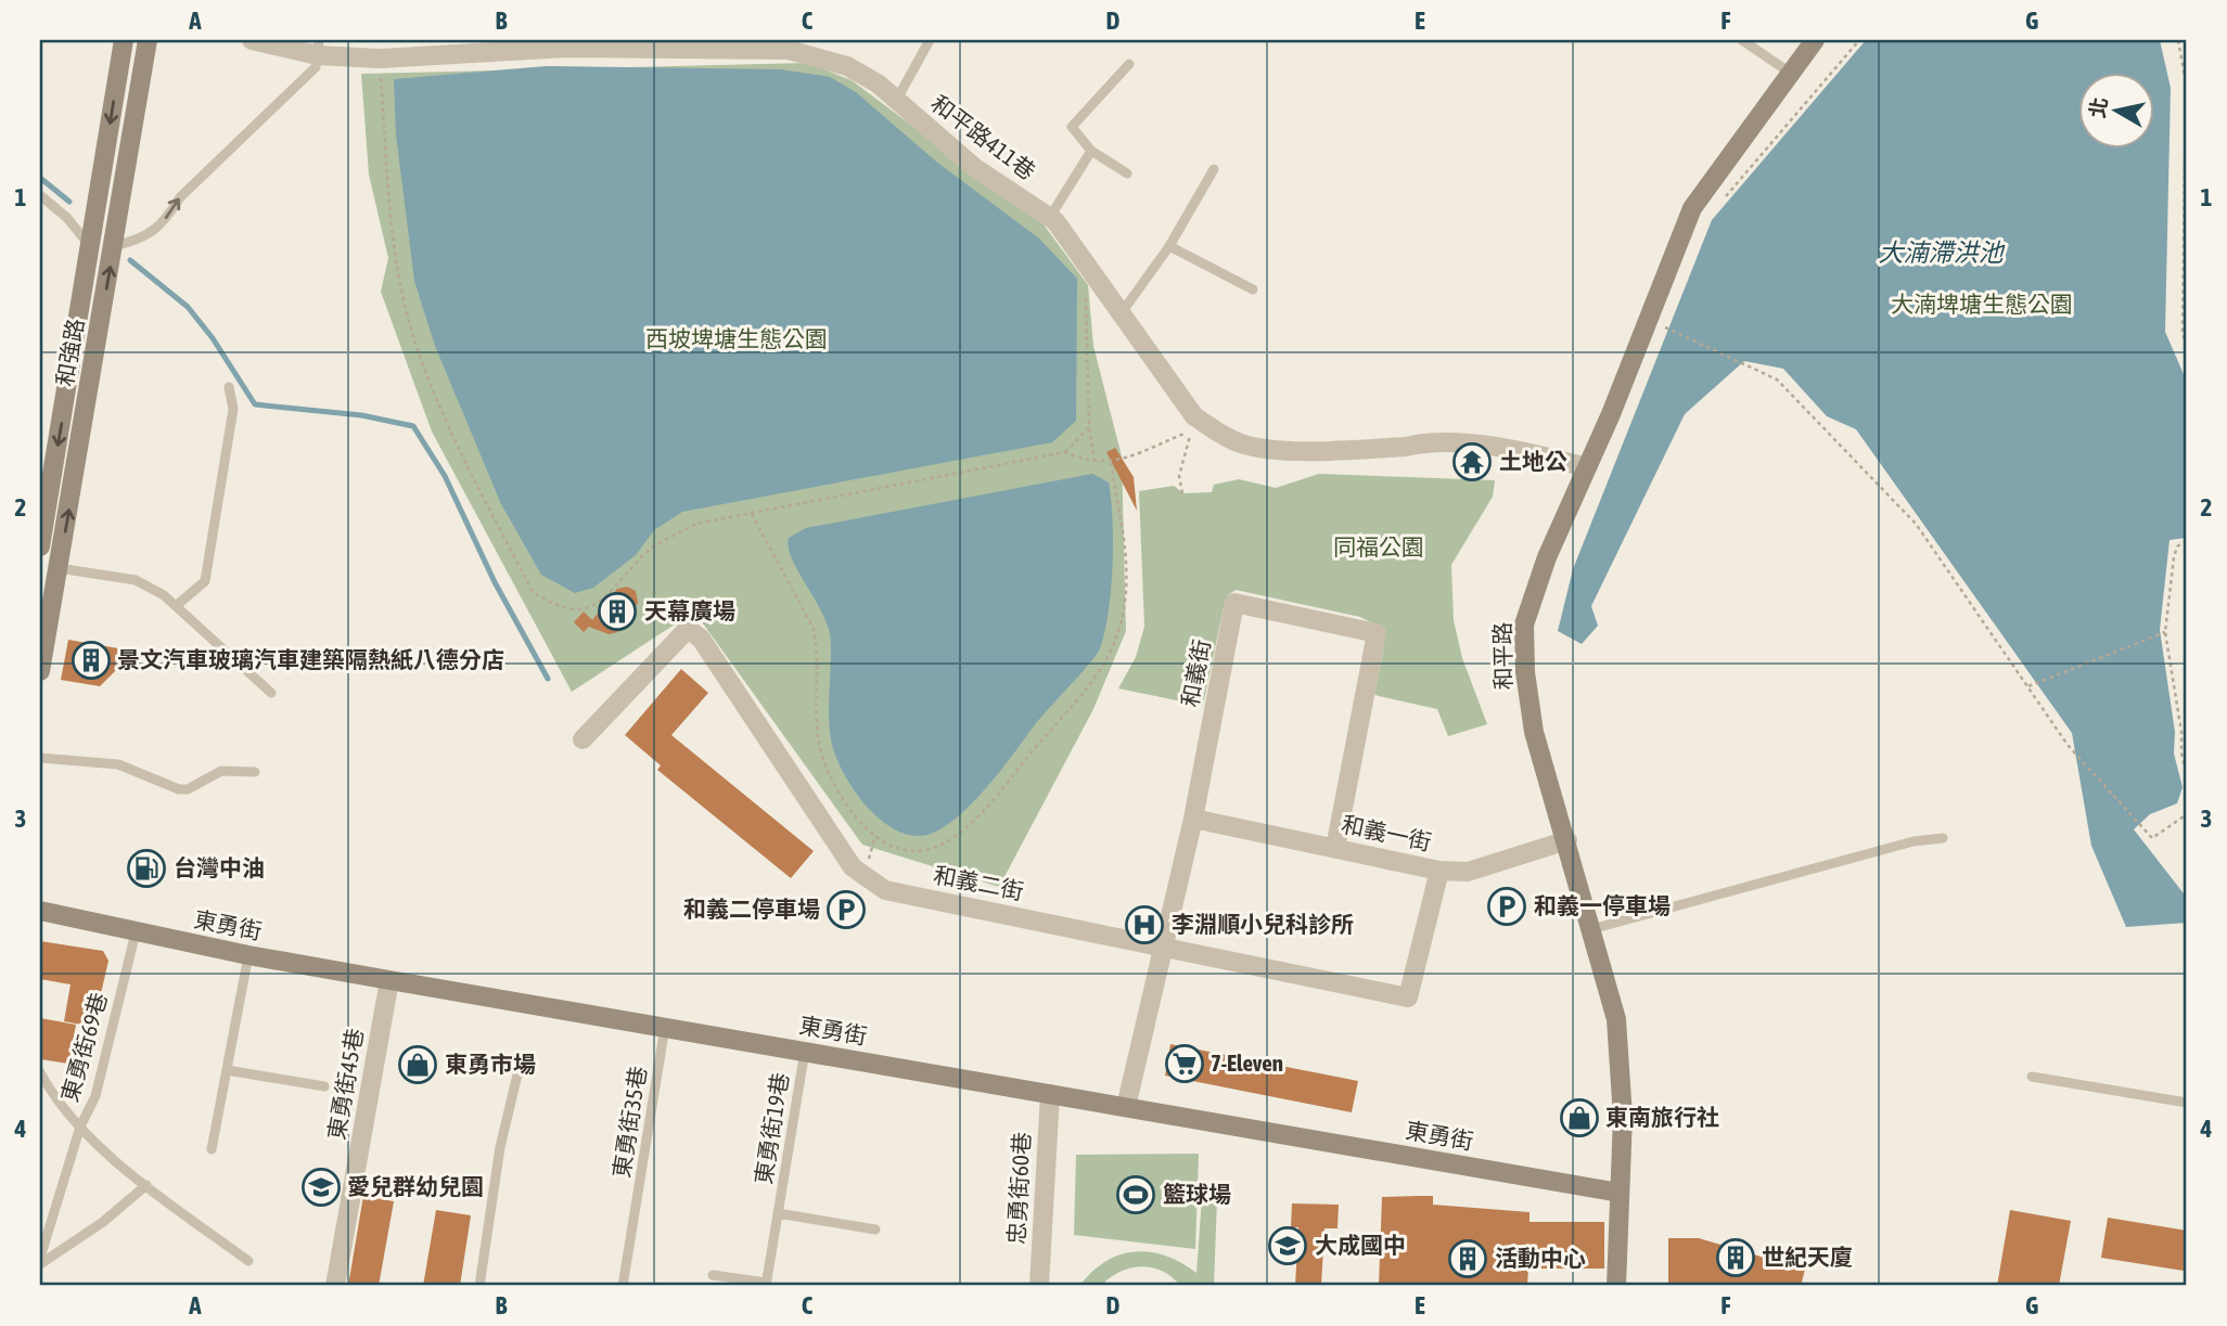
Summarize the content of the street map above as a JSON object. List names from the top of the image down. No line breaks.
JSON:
{"streets":{"street":["和平路411巷","和強路","和平路","和義街","和義一街","和義二街","東勇街","東勇街45巷","忠勇街60巷"],"lane":["東勇街69巷","東勇街35巷","東勇街19巷"]},"crossings":[["和平路411巷","和平路"],["和平路","和義一街"],["和平路","東勇街"],["和義街","和義一街"],["和義街","和義二街"],["和義街","東勇街"],["和義一街","和義二街"],["東勇街","東勇街69巷"],["東勇街","東勇街45巷"],["東勇街","東勇街35巷"],["東勇街","東勇街19巷"],["東勇街","忠勇街60巷"]],"water":["大湳滯洪池"],"parks":["大湳埤塘生態公園","西坡埤塘生態公園","同福公園"],"places":{"temple":["土地公"],"building":["天幕廣場","景文汽車玻璃汽車建築隔熱紙八德分店","世紀天廈","活動中心"],"fuel station":["台灣中油"],"parking":["和義一停車場","和義二停車場"],"hospital":["李淵順小兒科診所"],"supermarket":["7-Eleven"],"shop":["東勇市場","東南旅行社"],"school or university":["愛兒群幼兒園","大成國中"],"sports":["籃球場"]},"north":"left","grid":{"columns":["A","B","C","D","E","F","G"],"rows":["1","2","3","4"]}}
